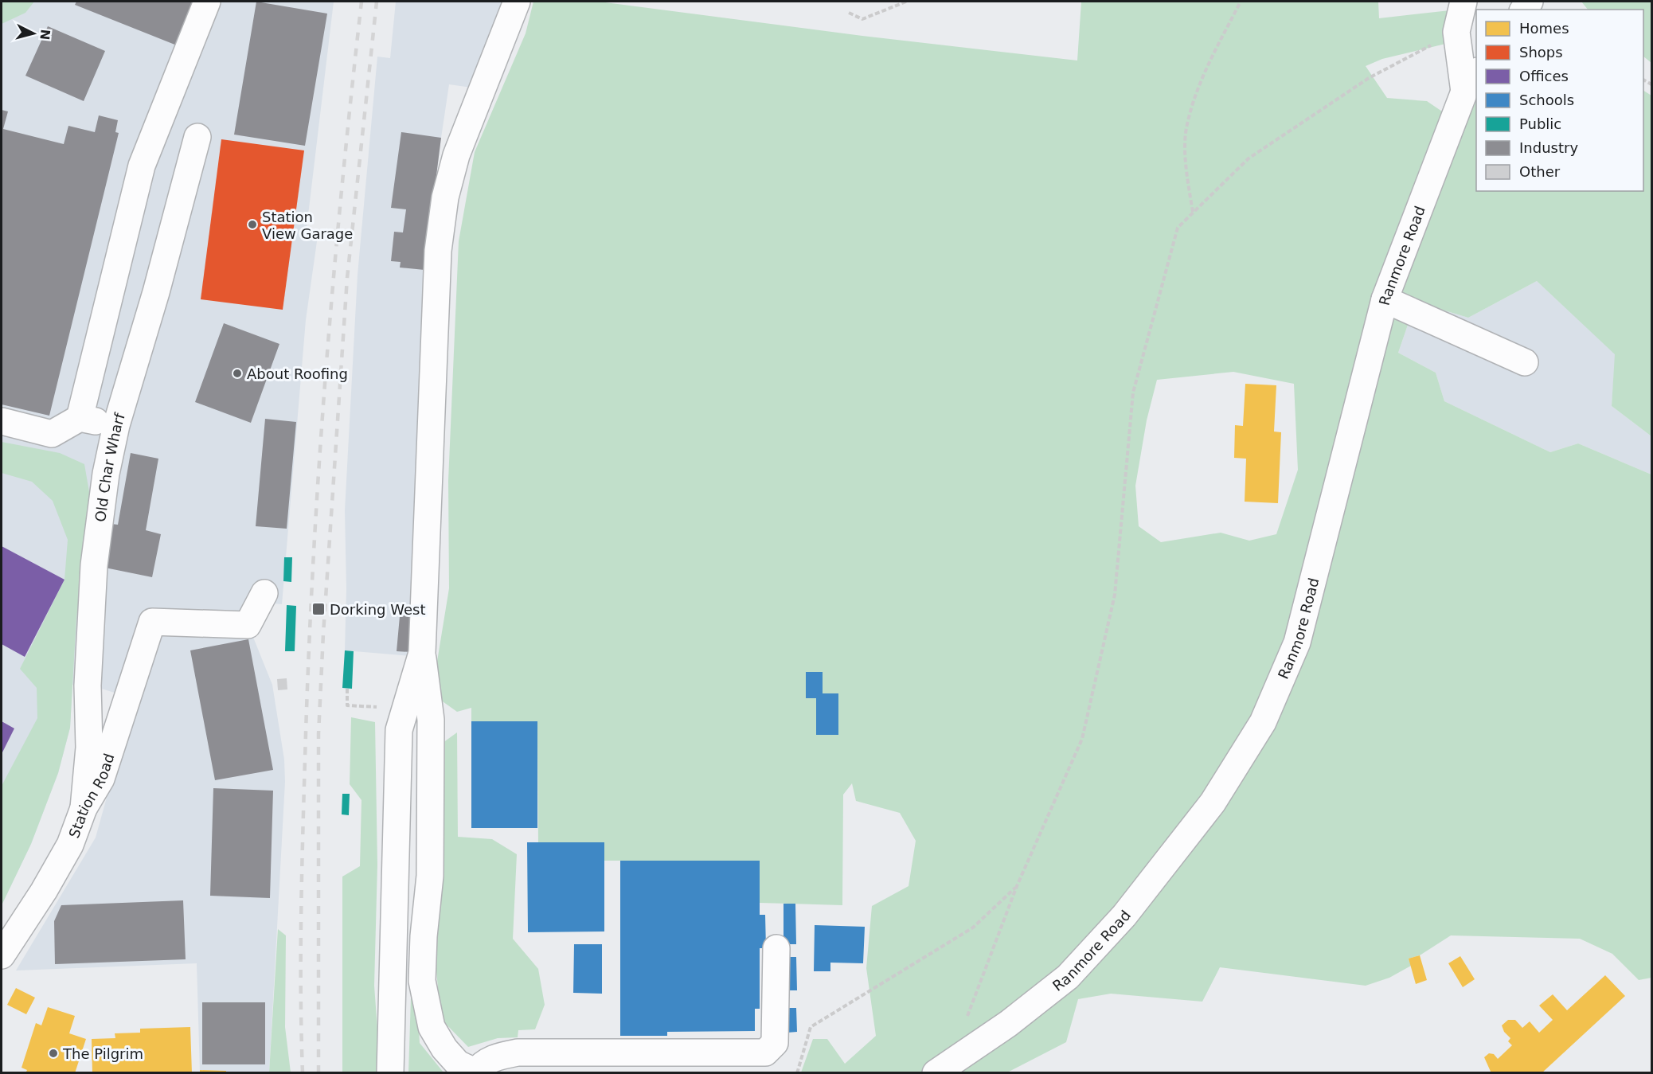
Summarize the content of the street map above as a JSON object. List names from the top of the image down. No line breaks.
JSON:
{"streets":{"street":["Ranmore Road","Old Char Wharf","Station Road"]},"crossings":[["Old Char Wharf","Station Road"]],"places":{"other":["Station View Garage","About Roofing","The Pilgrim"],"transit":["Dorking West"]},"legend":["Homes","Shops","Offices","Schools","Public","Industry","Other"],"north":"right"}
